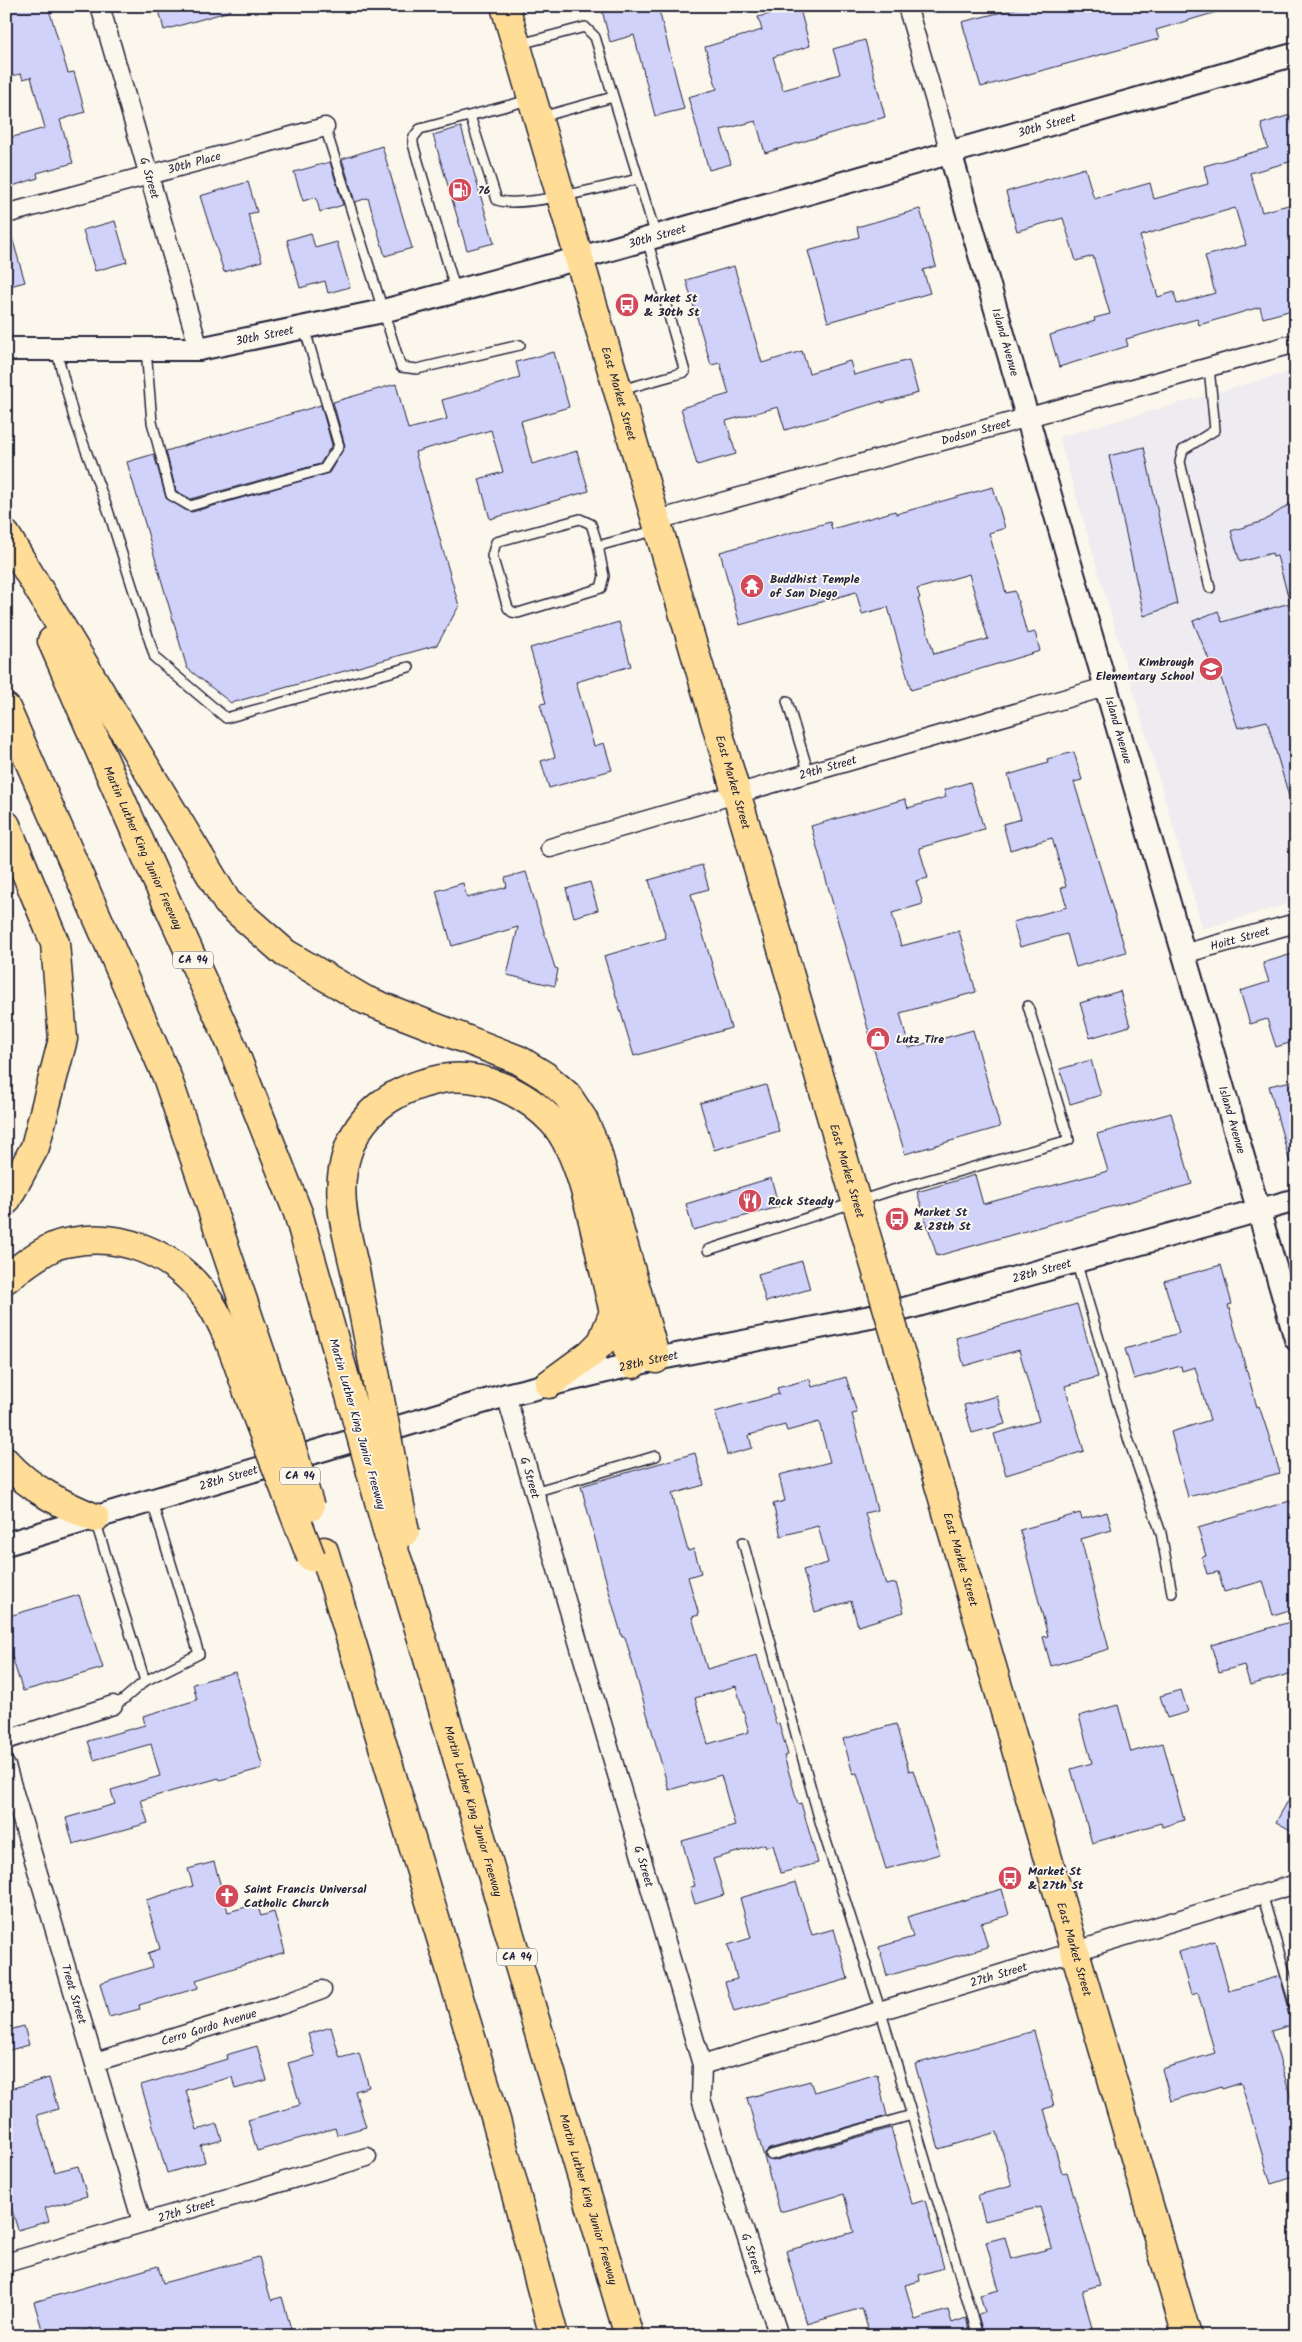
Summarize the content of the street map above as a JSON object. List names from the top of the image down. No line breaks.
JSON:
{"streets":{"main road":["East Market Street","Martin Luther King Junior Freeway","CA 94"],"street":["30th Street","30th Place","G Street","Island Avenue","Dodson Street","29th Street","Hoitt Street","28th Street","27th Street","Treat Street","Cerro Gordo Avenue"]},"crossings":[["30th Street","G Street"],["30th Street","Island Avenue"],["30th Street","East Market Street"],["30th Place","G Street"],["G Street","28th Street"],["G Street","27th Street"],["Island Avenue","Dodson Street"],["Island Avenue","29th Street"],["Island Avenue","Hoitt Street"],["Island Avenue","28th Street"],["East Market Street","Dodson Street"],["East Market Street","29th Street"],["East Market Street","27th Street"],["27th Street","Treat Street"],["Treat Street","Cerro Gordo Avenue"]],"places":{"fuel station":["76"],"bus stop":["Market St & 30th St","Market St & 28th St","Market St & 27th St"],"temple":["Buddhist Temple of San Diego"],"school or university":["Kimbrough Elementary School"],"shop":["Lutz Tire"],"restaurant":["Rock Steady"],"church":["Saint Francis Universal Catholic Church"]}}
